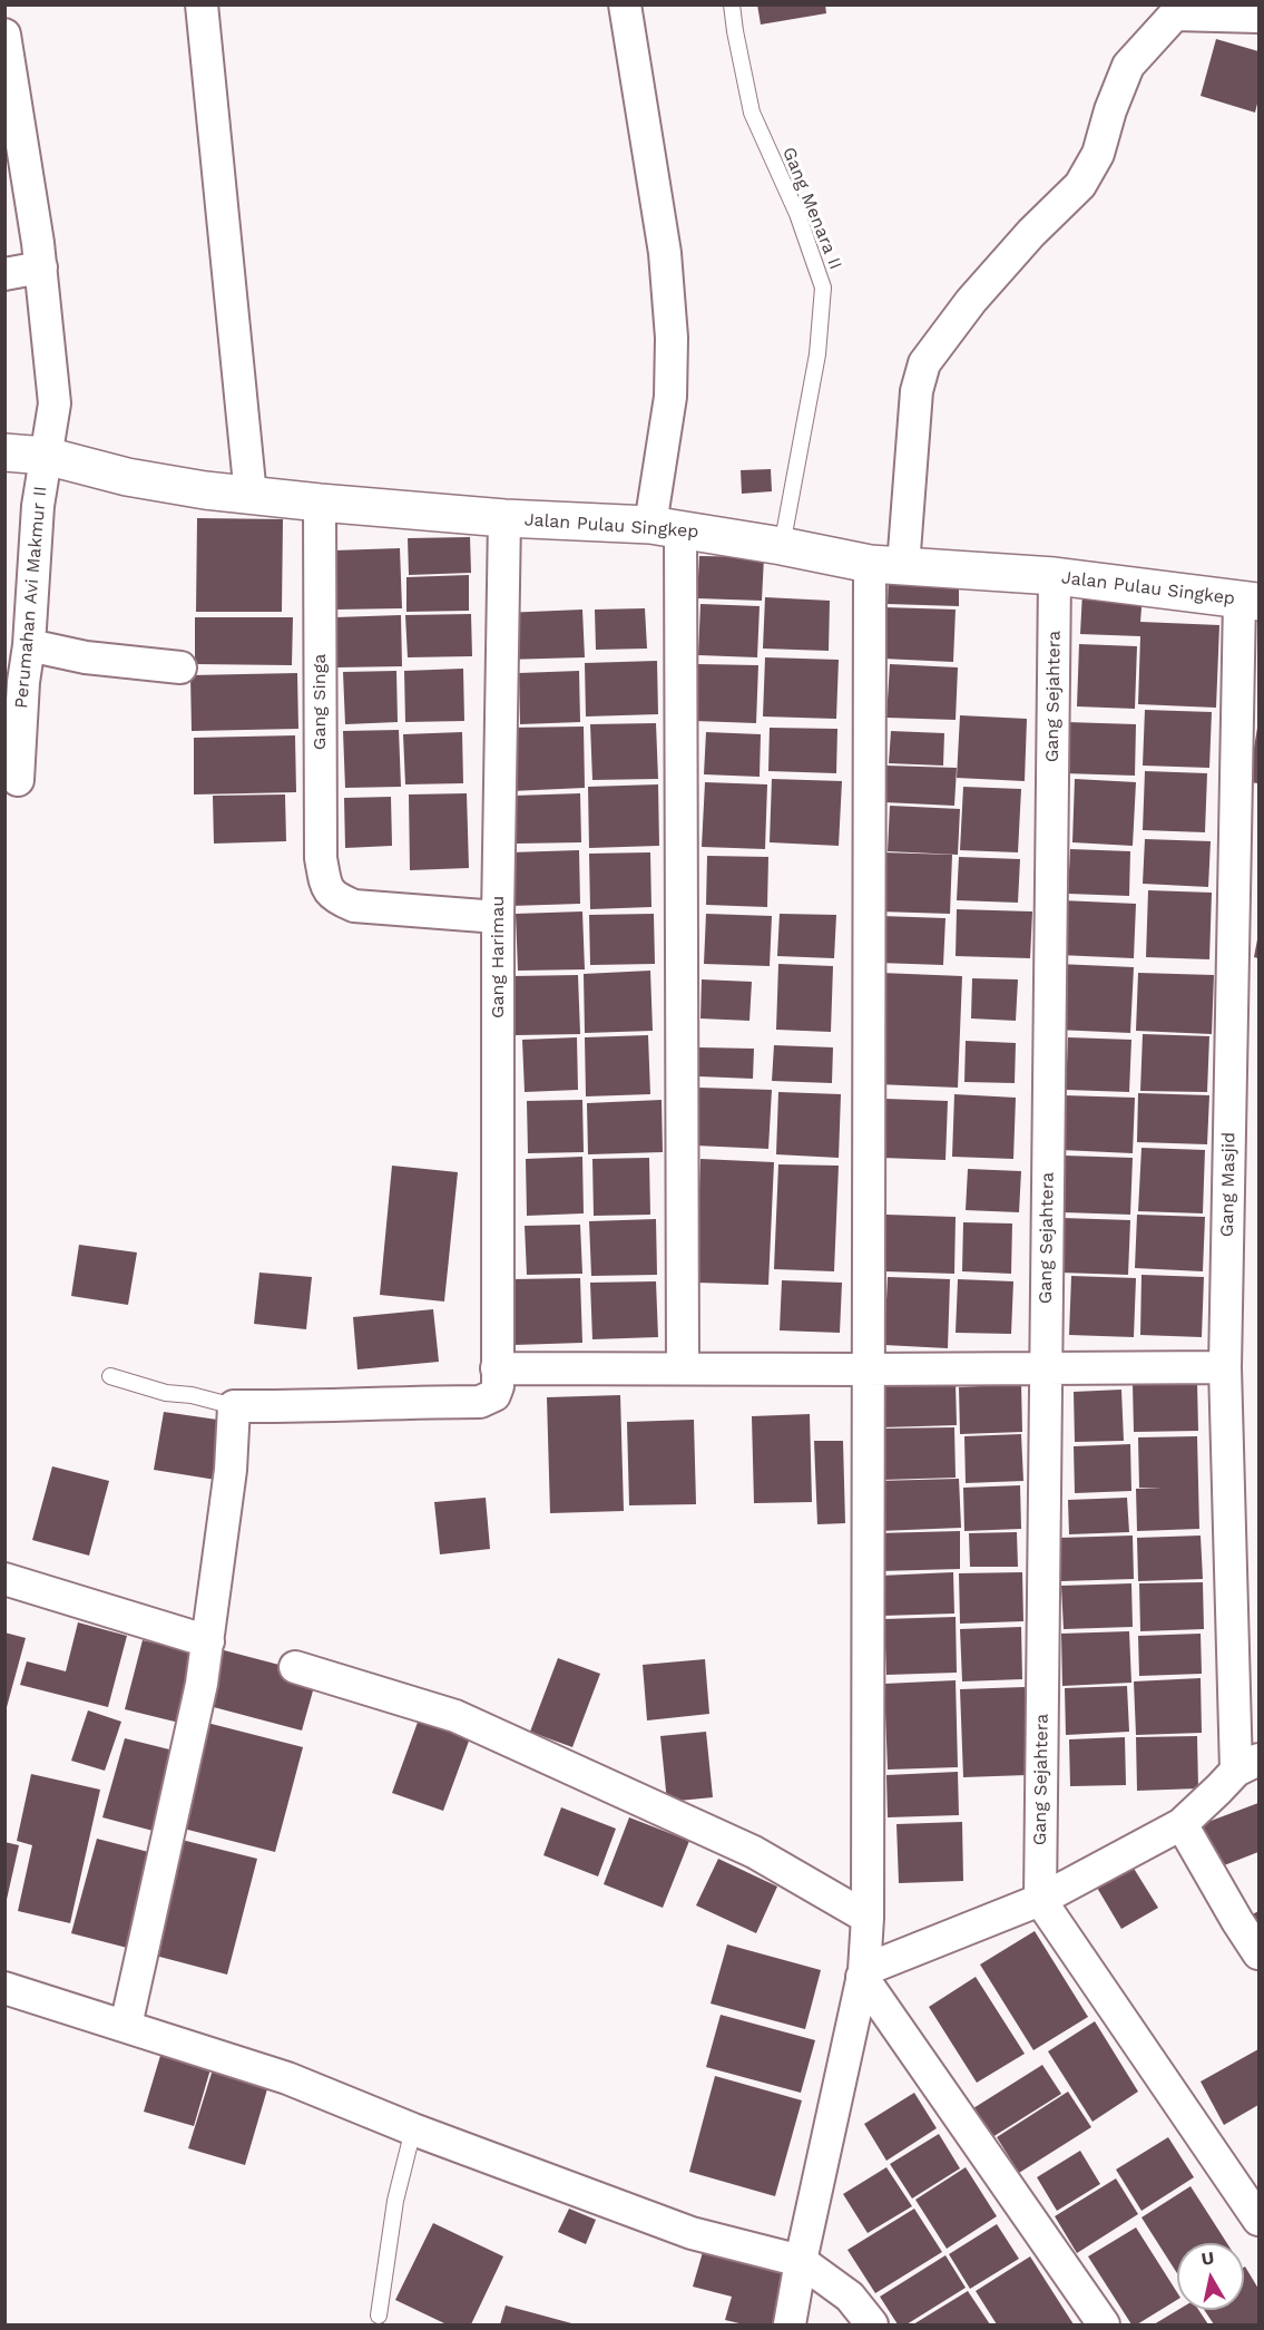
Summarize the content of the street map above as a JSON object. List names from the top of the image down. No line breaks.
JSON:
{"streets":{"street":["Jalan Pulau Singkep","Perumahan Avi Makmur II","Gang Sejahtera","Gang Singa","Gang Harimau","Gang Masjid"],"lane":["Gang Menara II"]},"crossings":[["Gang Menara II","Jalan Pulau Singkep"],["Jalan Pulau Singkep","Perumahan Avi Makmur II"],["Jalan Pulau Singkep","Gang Sejahtera"],["Jalan Pulau Singkep","Gang Singa"],["Jalan Pulau Singkep","Gang Harimau"],["Jalan Pulau Singkep","Gang Masjid"],["Gang Singa","Gang Harimau"]],"north":"top"}
